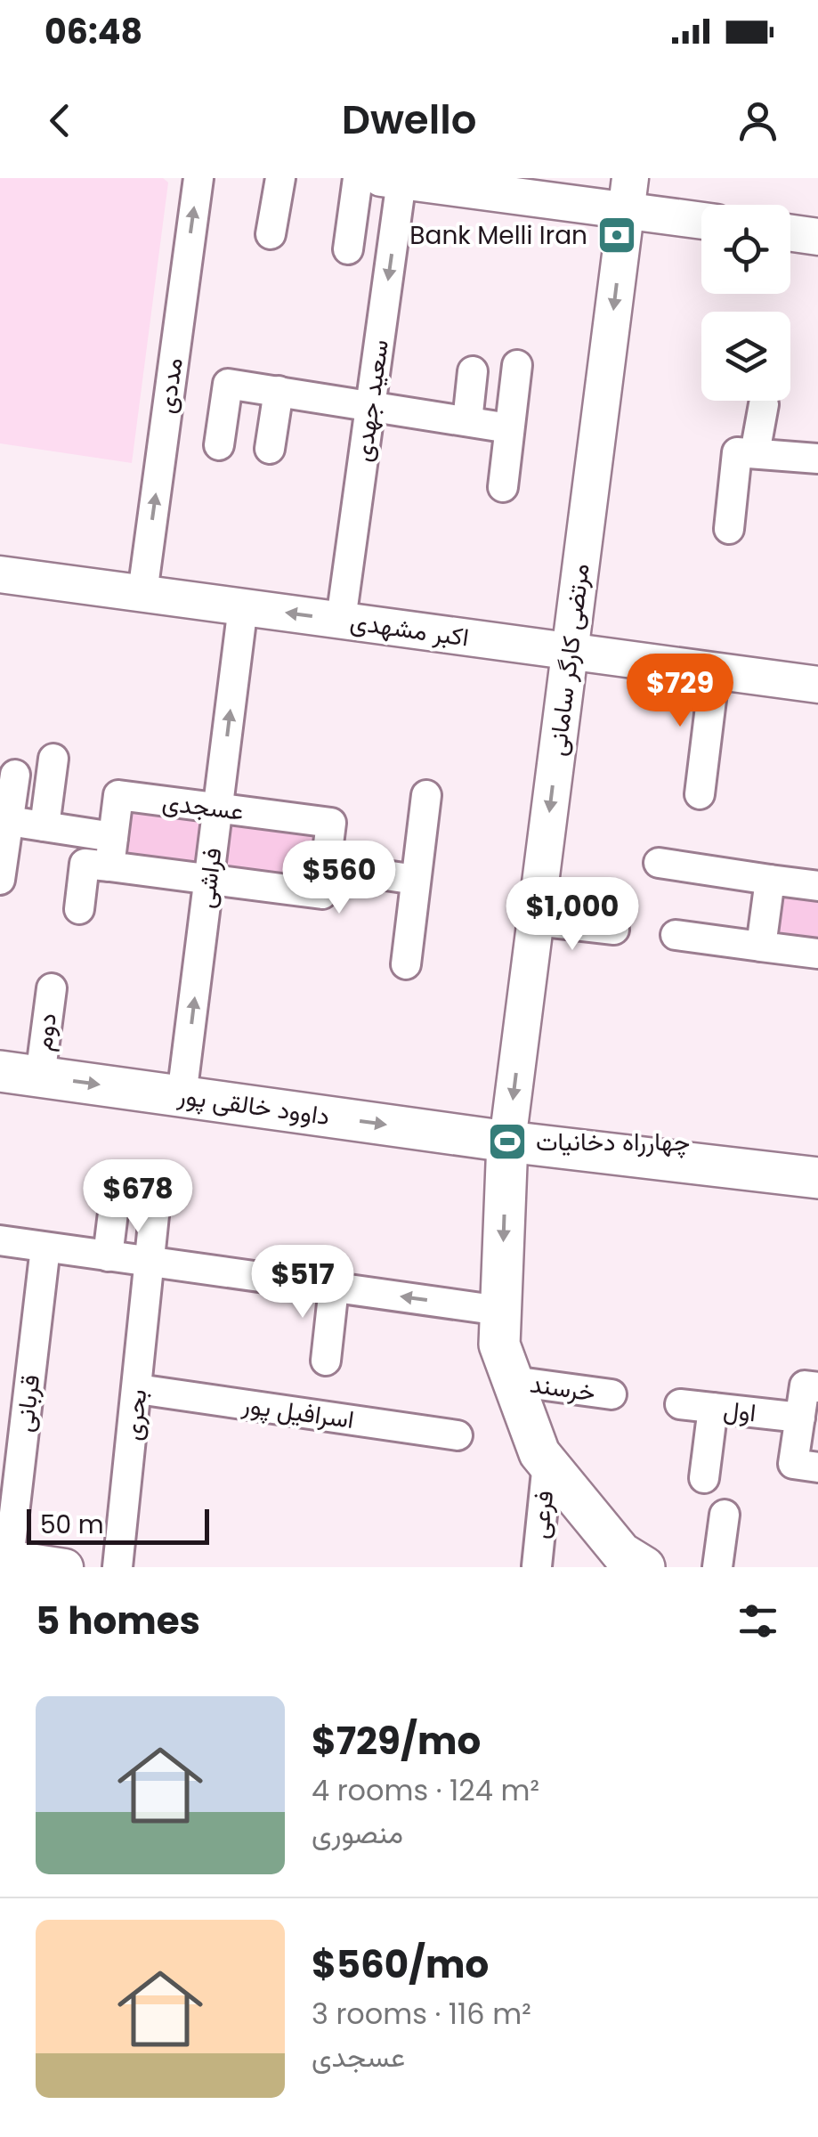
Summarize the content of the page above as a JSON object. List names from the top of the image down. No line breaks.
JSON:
{"streets":{"main road":["داوود خالقی پور"],"street":["مددی","سعید جهدی","اکبر مشهدی","مرتضی کارگر سامانی","عسجدی","فراشی","دوم","خرسند","قربانی","اول","اسرافیل پور","بحری","فرعی"]},"crossings":[["مددی","اکبر مشهدی"],["سعید جهدی","اکبر مشهدی"],["اکبر مشهدی","مرتضی کارگر سامانی"],["اکبر مشهدی","فراشی"],["مرتضی کارگر سامانی","داوود خالقی پور"],["عسجدی","فراشی"],["فراشی","داوود خالقی پور"],["دوم","داوود خالقی پور"],["اسرافیل پور","بحری"]],"one_way":["داوود خالقی پور"],"places":{"bank":["Bank Melli Iran"],"sports":["چهارراه دخانیات"]},"scale_bar":"50 m","page":{"status":"06:48","header":"Dwello","price":["$729","$560","$1,000","$678","$517"],"scale":"50 m","heading":"5 homes","list":[{"name":"$729/mo","note":"4 rooms · 124 m² · منصوری"},{"name":"$560/mo","note":"3 rooms · 116 m² · عسجدی"}]}}
